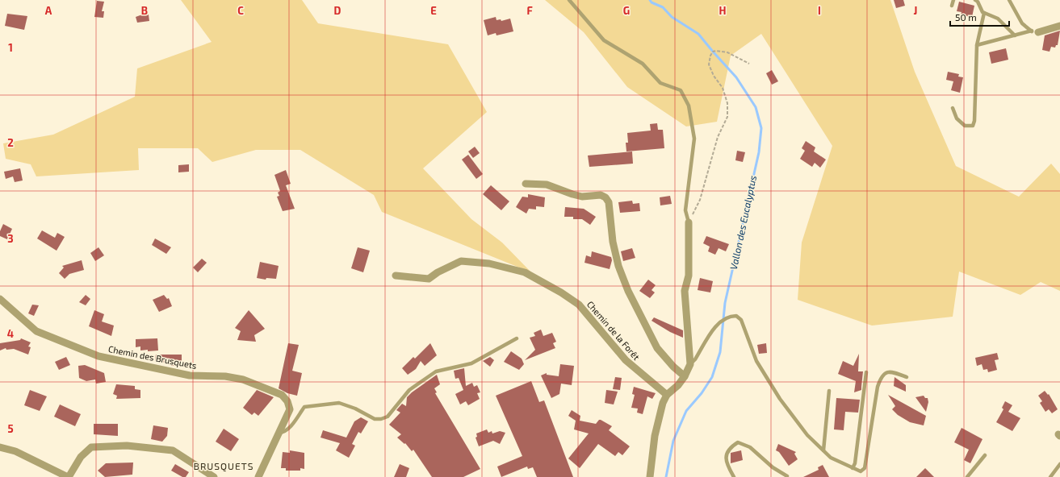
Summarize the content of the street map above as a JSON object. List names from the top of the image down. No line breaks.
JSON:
{"streets":{"street":["Chemin de la Forêt","Chemin des Brusquets"]},"districts":["BRUSQUETS"],"water":["Vallon des Eucalyptus"],"scale_bar":"50 m","grid":{"columns":["A","B","C","D","E","F","G","H","I","J"],"rows":["1","2","3","4","5"]}}
